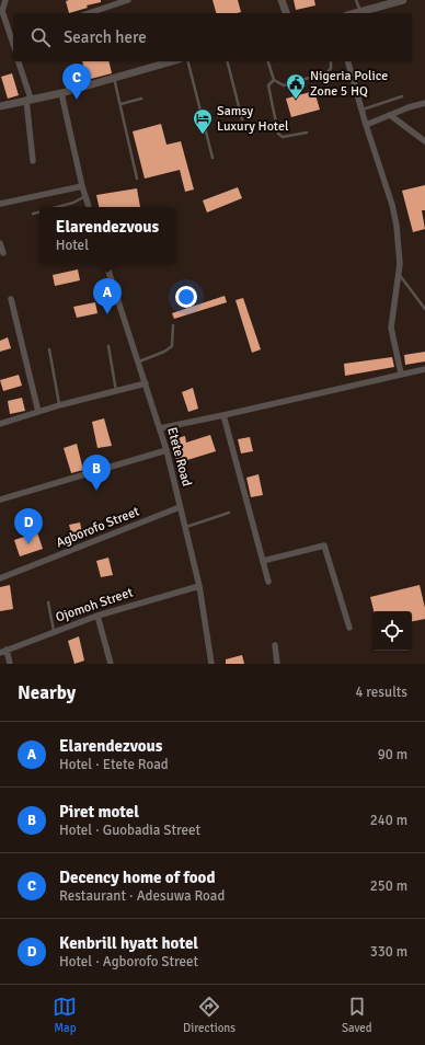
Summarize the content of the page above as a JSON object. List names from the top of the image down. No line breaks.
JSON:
{"streets":{"street":["Etete Road","Agborofo Street","Ojomoh Street"]},"crossings":[["Etete Road","Agborofo Street"],["Etete Road","Ojomoh Street"]],"places":{"public building":["Nigeria Police Zone 5 HQ"],"hotel":["Samsy Luxury Hotel"]},"page":{"search":"Search here","pins":["C","A","B","D"],"popup":["Elarendezvous","Hotel"],"heading":["Nearby","4 results"],"list":[{"mark":"A","name":"Elarendezvous","note":"Hotel · Etete Road","value":"90 m"},{"mark":"B","name":"Piret motel","note":"Hotel · Guobadia Street","value":"240 m"},{"mark":"C","name":"Decency home of food","note":"Restaurant · Adesuwa Road","value":"250 m"},{"mark":"D","name":"Kenbrill hyatt hotel","note":"Hotel · Agborofo Street","value":"330 m"}],"nav":["Map","Directions","Saved"]}}
